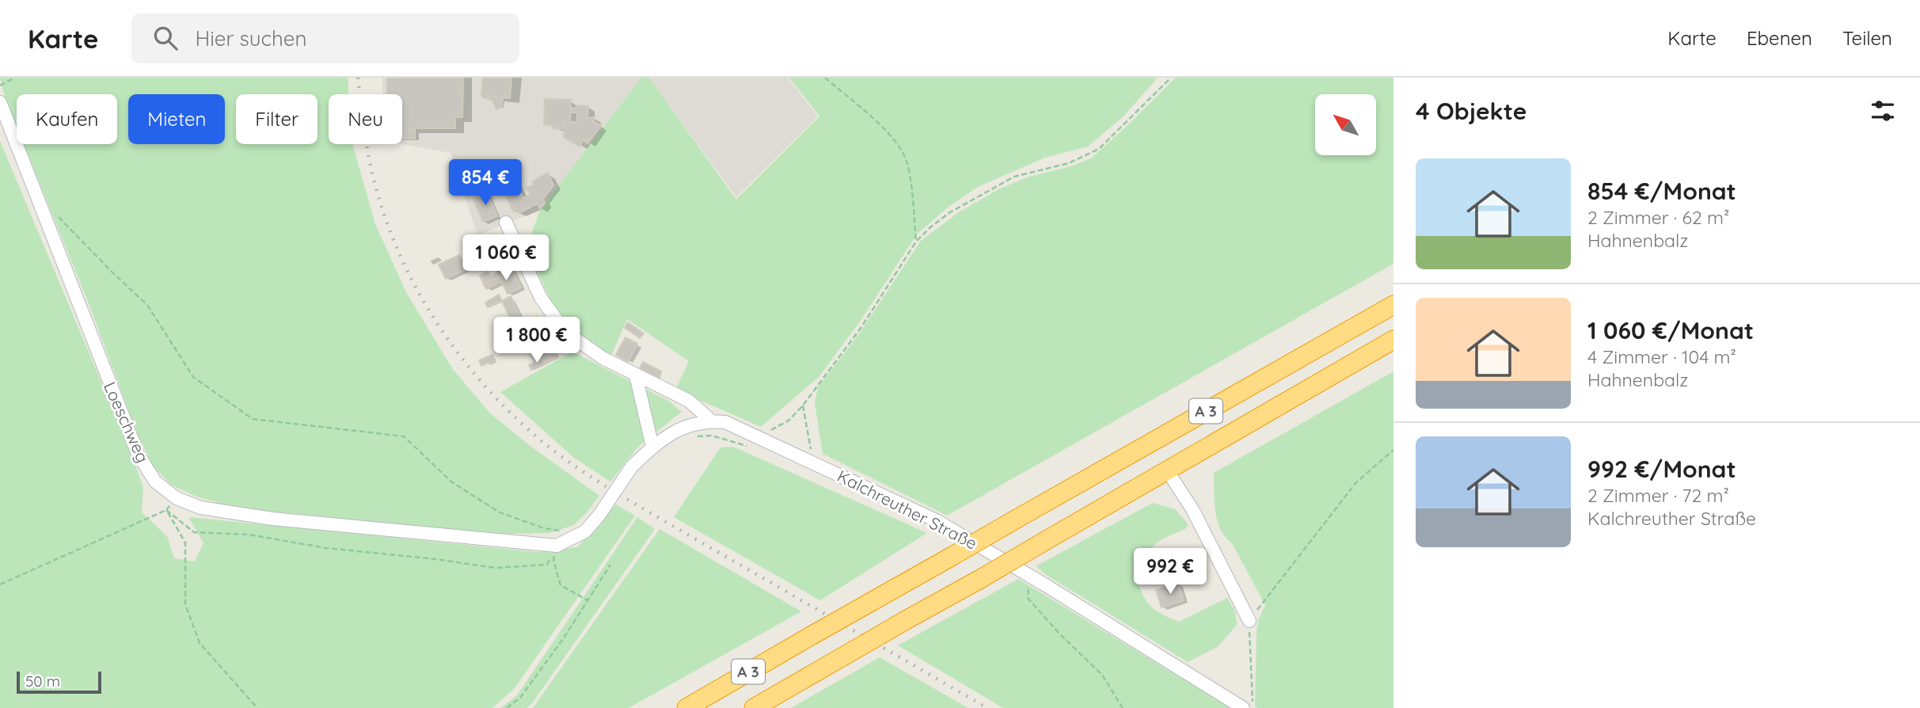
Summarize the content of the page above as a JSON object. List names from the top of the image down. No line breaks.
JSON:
{"streets":{"highway":["A 3"],"street":["Loeschweg","Kalchreuther Straße"]},"crossings":[["Loeschweg","Kalchreuther Straße"]],"scale_bar":"50 m","north":"top left","page":{"header":"Karte","search":"Hier suchen","nav":["Karte","Ebenen","Teilen"],"heading":"4 Objekte","chip":["Kaufen","Mieten","Filter","Neu"],"list":[{"name":"854 €/Monat","note":"2 Zimmer · 62 m² · Hahnenbalz"},{"name":"1 060 €/Monat","note":"4 Zimmer · 104 m² · Hahnenbalz"},{"name":"992 €/Monat","note":"2 Zimmer · 72 m² · Kalchreuther Straße"}],"price":["854 €","1 060 €","1 800 €","992 €"],"scale":"50 m"}}
